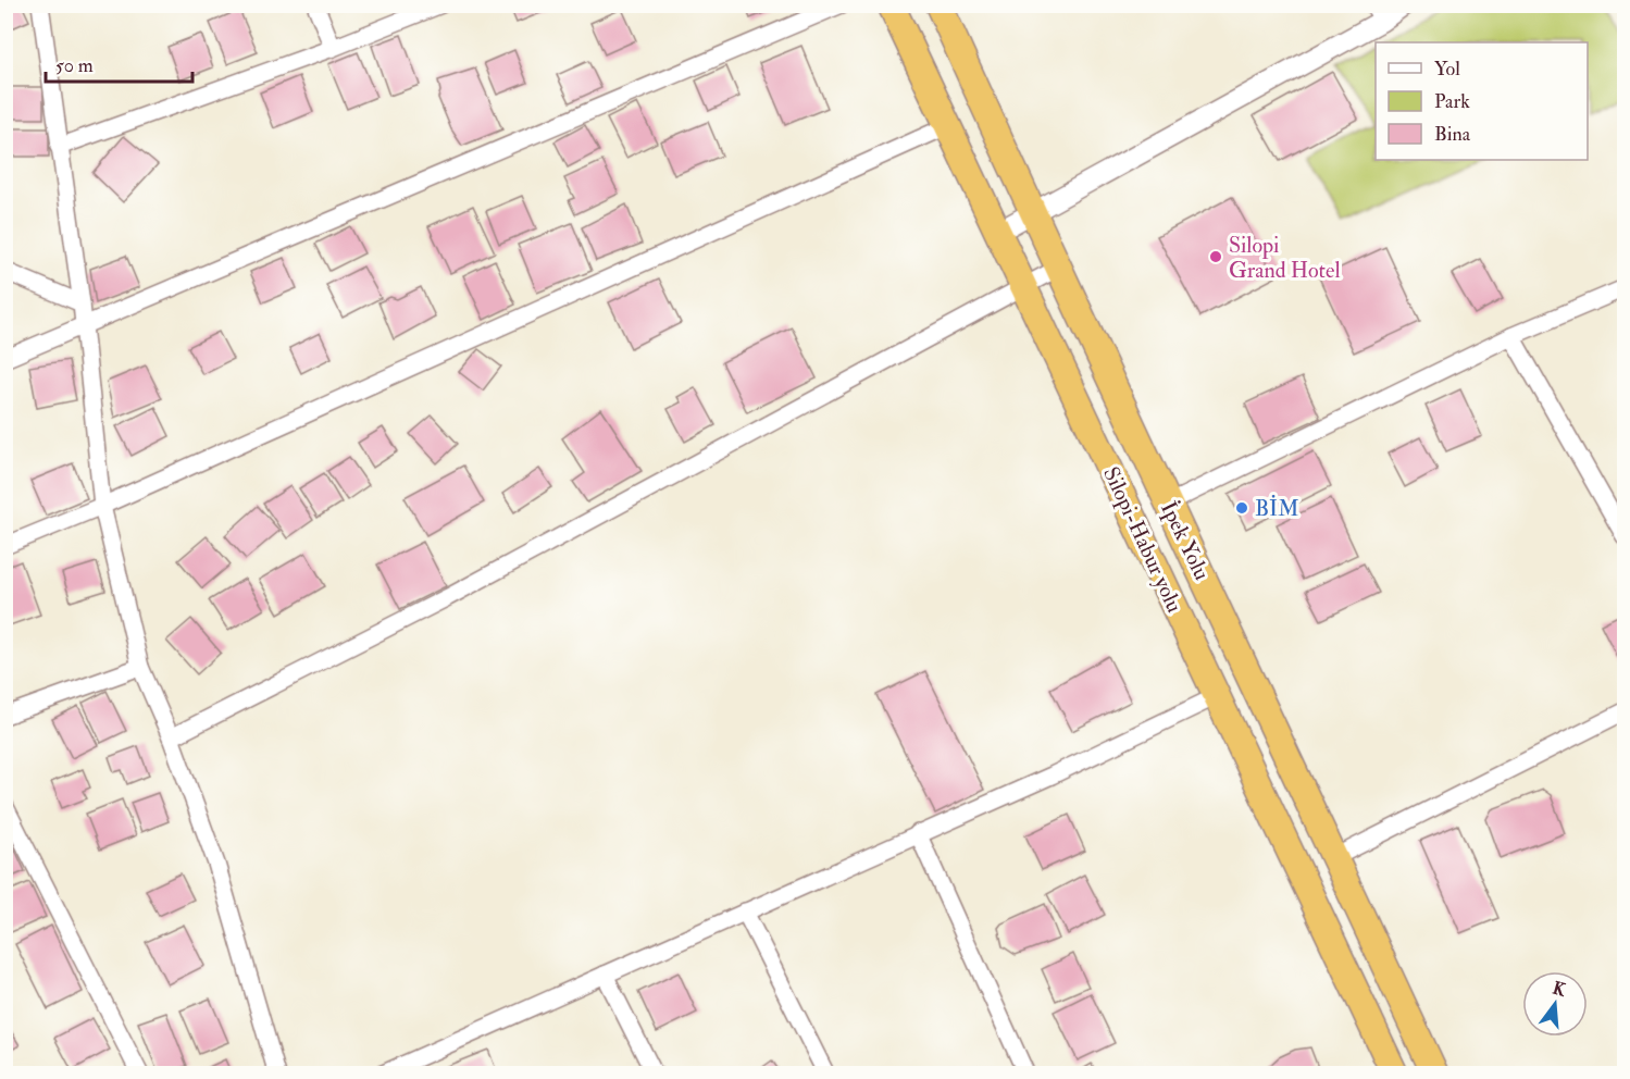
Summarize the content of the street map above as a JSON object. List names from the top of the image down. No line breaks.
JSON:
{"streets":{"highway":["Silopi-Habur yolu","İpek Yolu"]},"places":["Silopi Grand Hotel","BİM"],"legend":["Yol","Park","Bina"],"scale_bar":"50 m","north":"top"}
